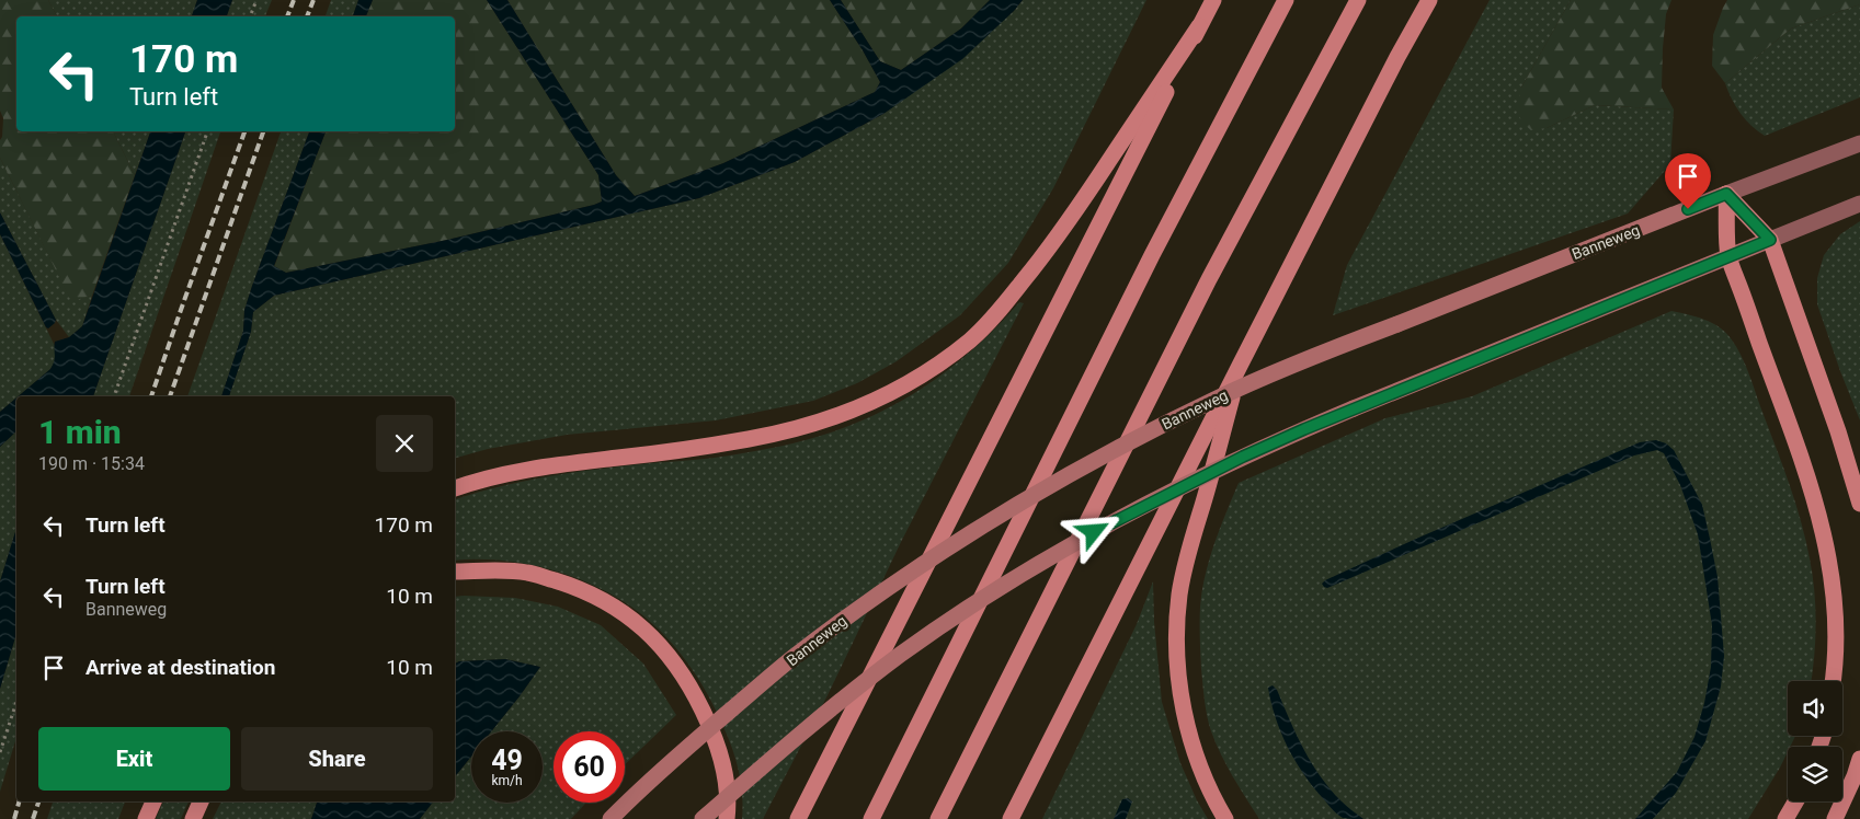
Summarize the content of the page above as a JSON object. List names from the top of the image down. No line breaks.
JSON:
{"streets":{"main road":["Banneweg"]},"page":{"turn":["170 m","Turn left"],"heading":["1 min","190 m · 15:34"],"list":[{"name":"Turn left","value":"170 m"},{"name":"Turn left","note":"Banneweg","value":"10 m"},{"name":"Arrive at destination","value":"10 m"}],"buttons":["Exit","Share"],"speed":"49 km/h","limit":"60"}}
